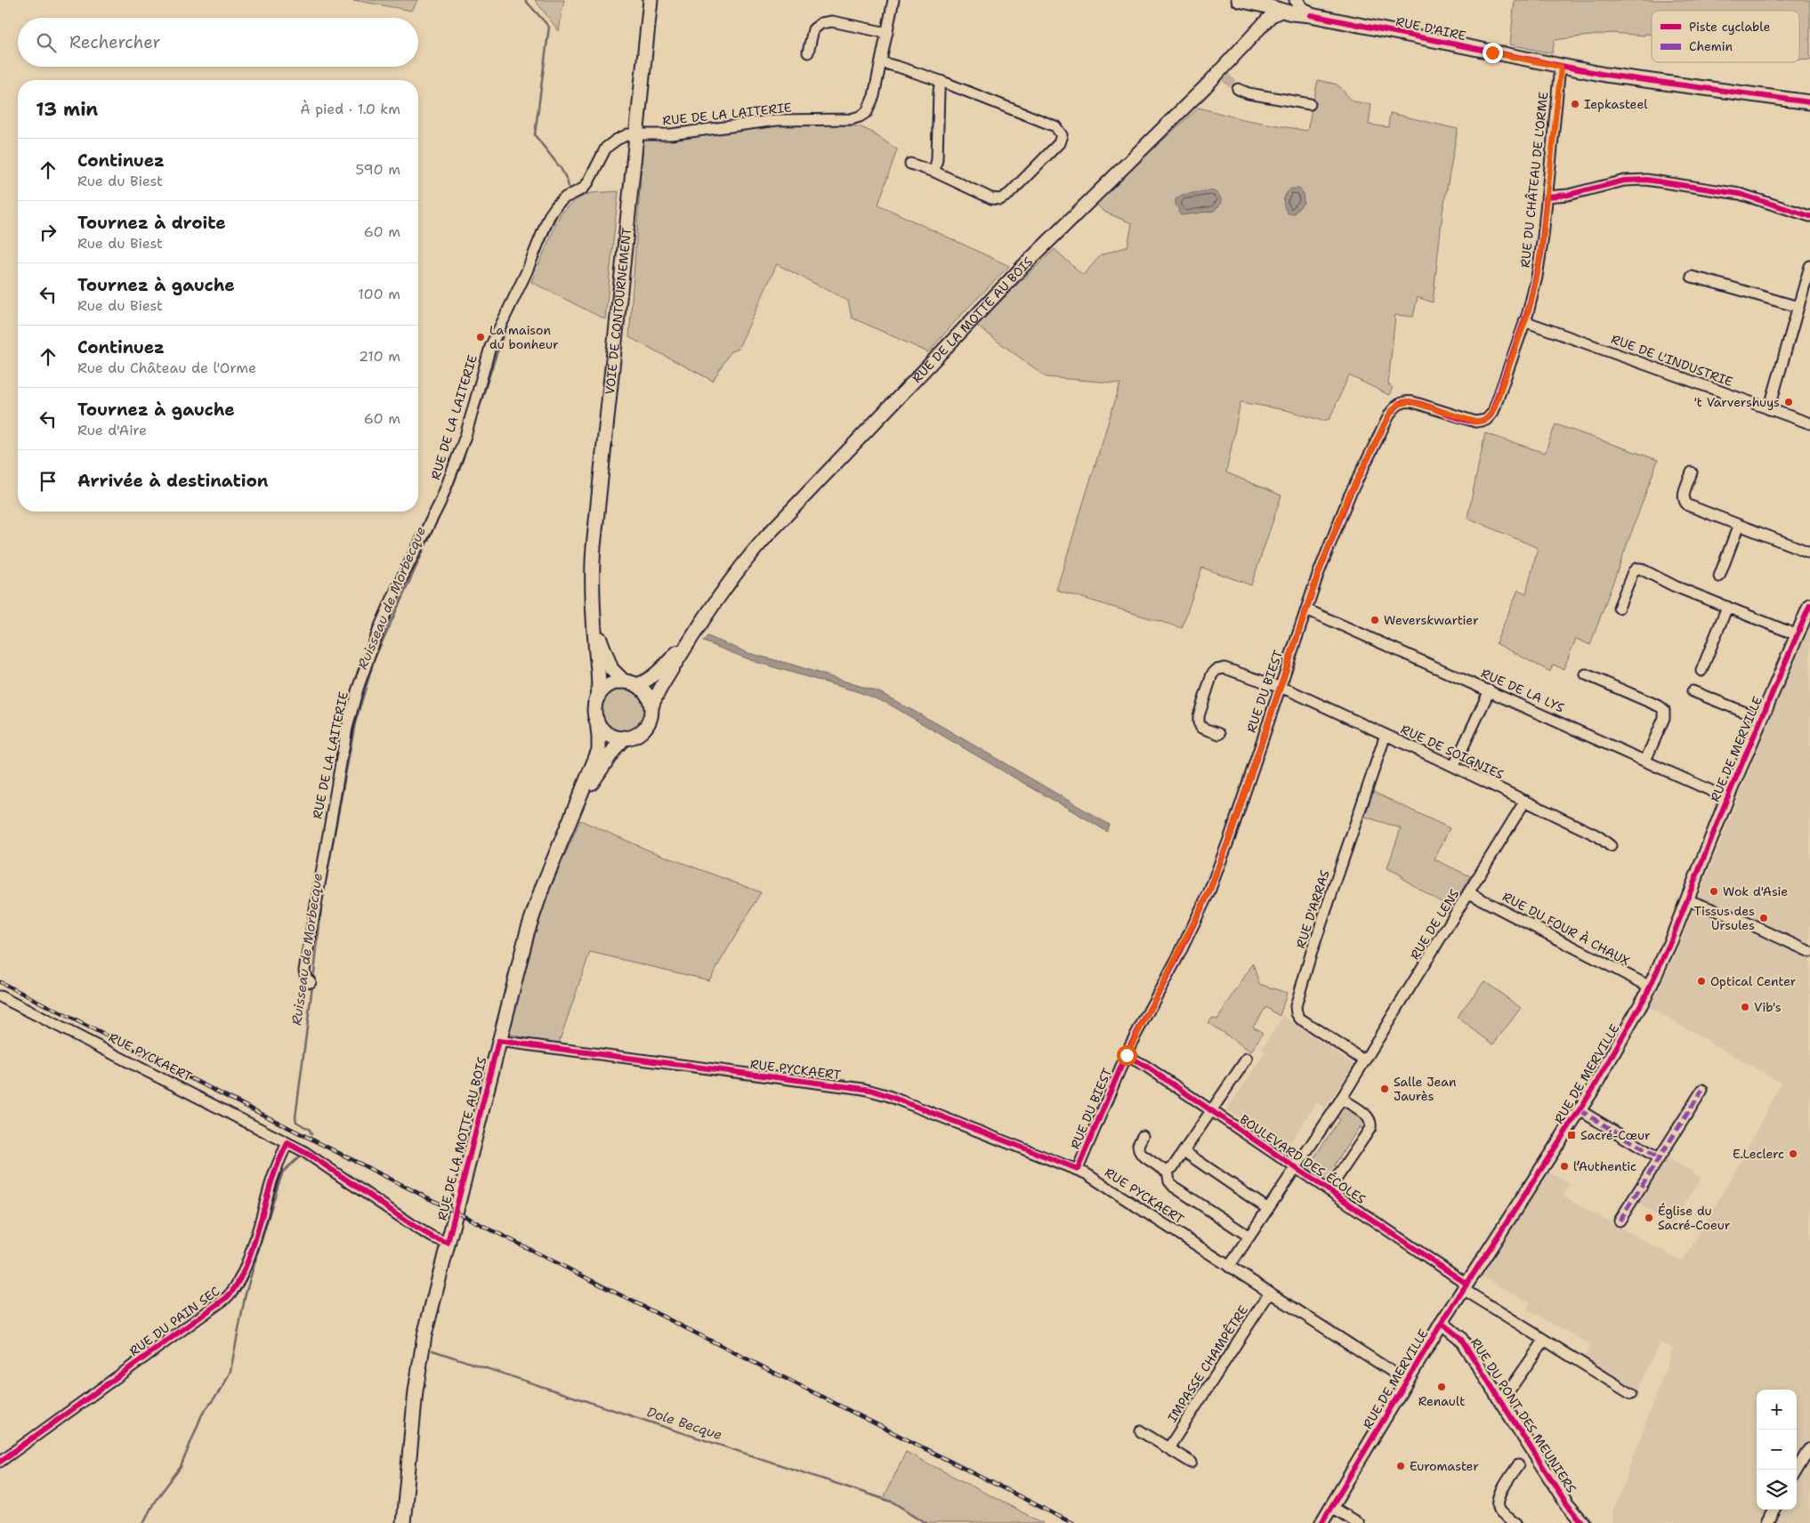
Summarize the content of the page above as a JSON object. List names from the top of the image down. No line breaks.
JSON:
{"streets":{"main road":["RUE D'AIRE","VOIE DE CONTOURNEMENT","RUE DE LA MOTTE AU BOIS"],"street":["RUE DE LA LAITERIE","RUE DU CHÂTEAU DE L'ORME","RUE DE L'INDUSTRIE","RUE DE LA LYS","RUE DU BIEST","RUE DE MERVILLE","RUE DE SOIGNIES","RUE D'ARRAS","RUE DE LENS","RUE DU FOUR À CHAUX","RUE PYCKAERT","BOULEVARD DES ÉCOLES","RUE DU PAIN SEC","IMPASSE CHAMPÊTRE","RUE DU PONT DES MEUNIERS"]},"crossings":[["RUE D'AIRE","RUE DU CHÂTEAU DE L'ORME"],["RUE D'AIRE","RUE DE LA MOTTE AU BOIS"],["RUE DE LA LAITERIE","VOIE DE CONTOURNEMENT"],["RUE DU CHÂTEAU DE L'ORME","RUE DE L'INDUSTRIE"],["RUE DU CHÂTEAU DE L'ORME","RUE DU BIEST"],["RUE DE LA MOTTE AU BOIS","RUE PYCKAERT"],["RUE DE L'INDUSTRIE","RUE DU BIEST"],["RUE DE LA LYS","RUE DU BIEST"],["RUE DE LA LYS","RUE DE MERVILLE"],["RUE DU BIEST","RUE DE SOIGNIES"],["RUE DU BIEST","RUE PYCKAERT"],["RUE DU BIEST","BOULEVARD DES ÉCOLES"],["RUE DE MERVILLE","RUE DU FOUR À CHAUX"],["RUE DE MERVILLE","RUE PYCKAERT"],["RUE DE MERVILLE","BOULEVARD DES ÉCOLES"],["RUE DE MERVILLE","RUE DU PONT DES MEUNIERS"],["RUE DE SOIGNIES","RUE D'ARRAS"],["RUE DE SOIGNIES","RUE DE LENS"],["RUE D'ARRAS","RUE DE LENS"],["RUE DE LENS","RUE DU FOUR À CHAUX"],["RUE DE LENS","RUE PYCKAERT"],["RUE DE LENS","BOULEVARD DES ÉCOLES"],["RUE PYCKAERT","RUE DU PAIN SEC"],["RUE PYCKAERT","IMPASSE CHAMPÊTRE"]],"water":["Ruisseau de Morbecque","Dole Becque"],"places":{"other":["Iepkasteel","La maison du bonheur","'t Varvershuys","Weverskwartier","Wok d'Asie","Tissus des Ursules","Optical Center","Vib's","Salle Jean Jaurès","E.Leclerc","l’Authentic","Église du Sacré-Coeur","Renault","Euromaster"],"transit":["Sacré-Cœur"]},"legend":["Piste cyclable","Chemin"],"page":{"search":"Rechercher","heading":["13 min","À pied · 1.0 km"],"list":[["Continuez","Rue du Biest","590 m"],["Tournez à droite","Rue du Biest","60 m"],["Tournez à gauche","Rue du Biest","100 m"],["Continuez","Rue du Château de l'Orme","210 m"],["Tournez à gauche","Rue d'Aire","60 m"],"Arrivée à destination"],"map_buttons":["+","−"]}}
